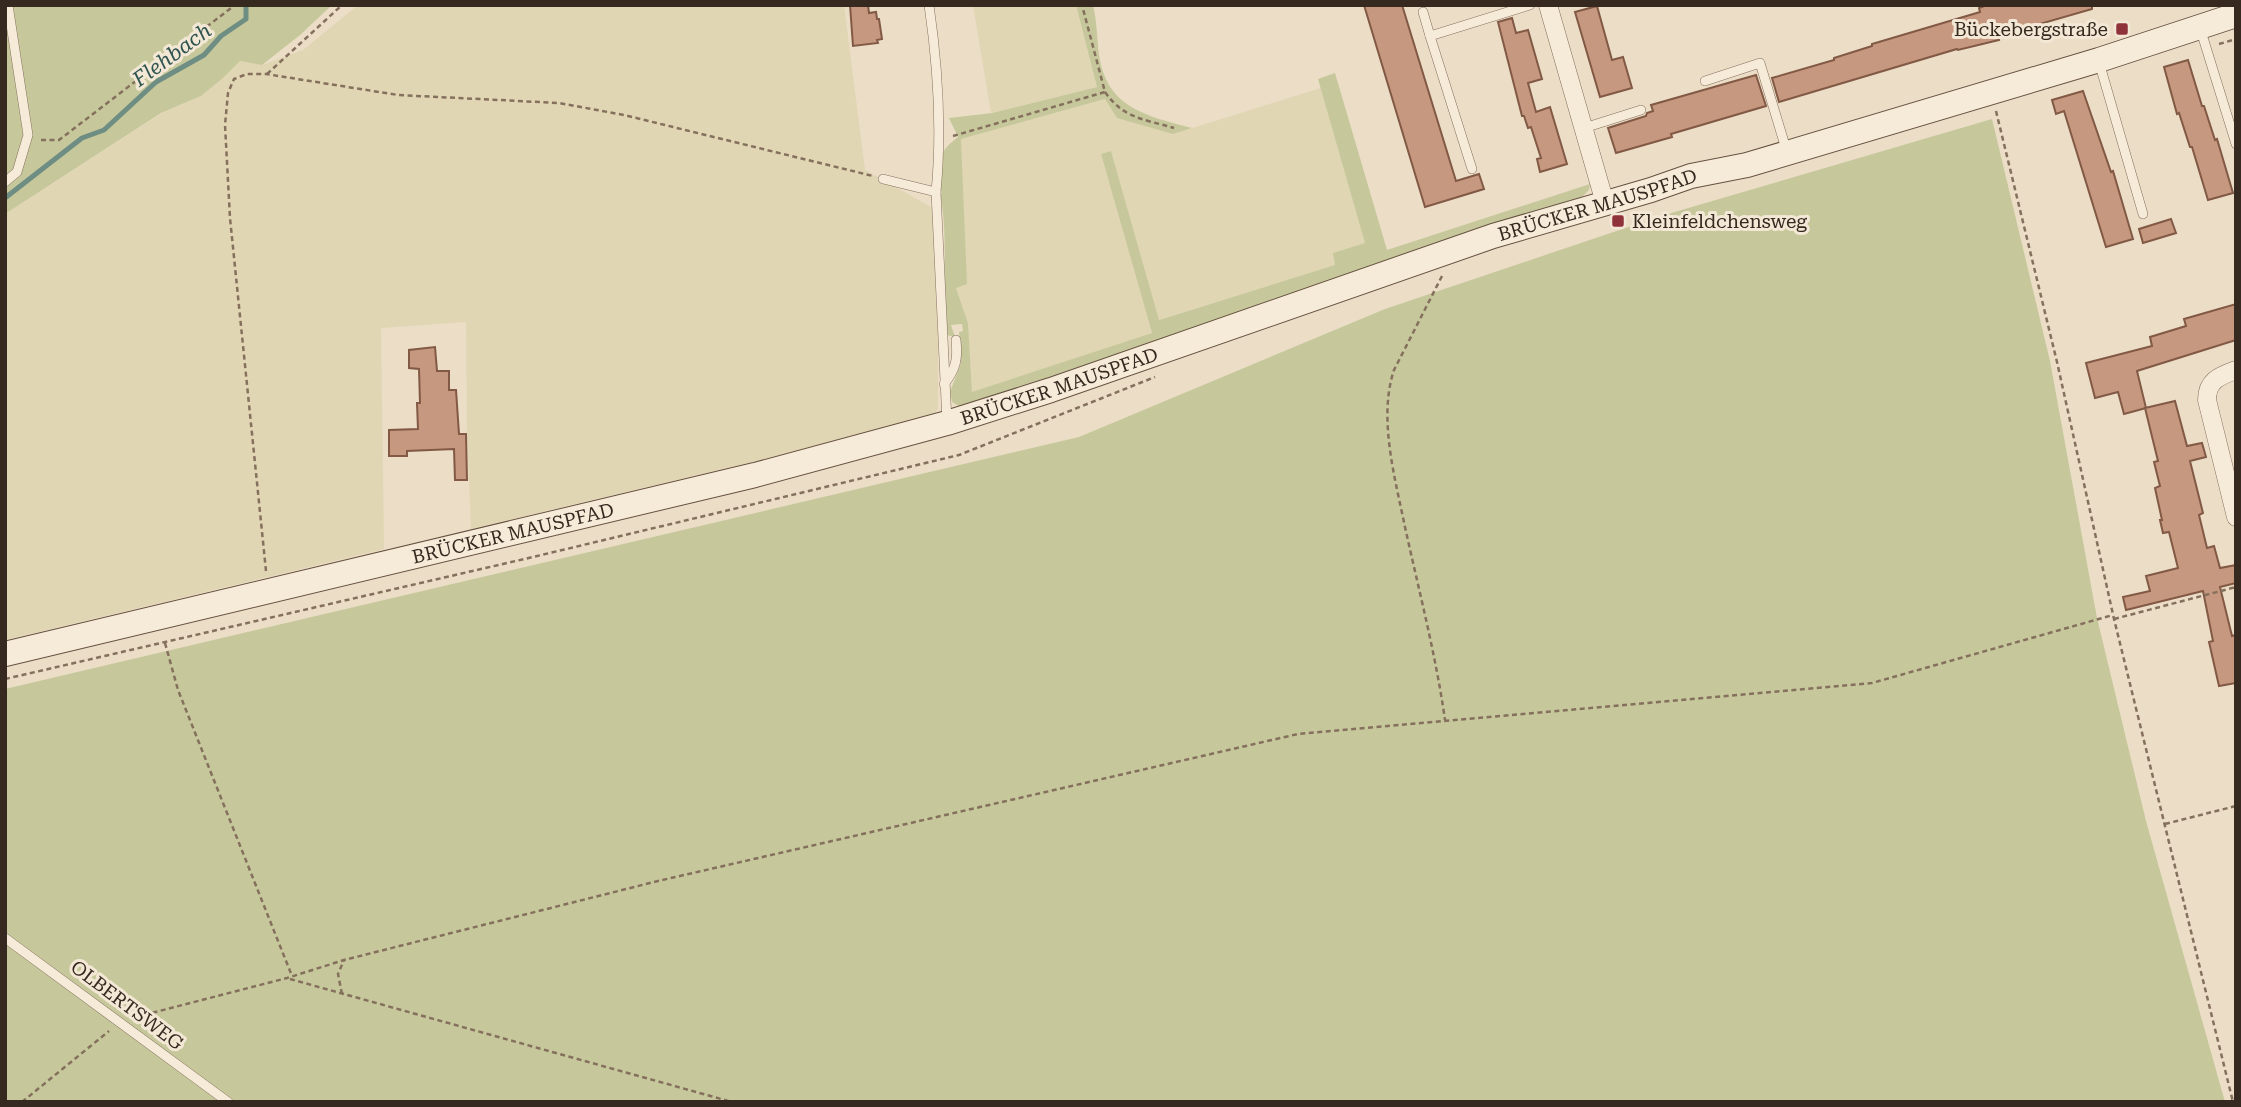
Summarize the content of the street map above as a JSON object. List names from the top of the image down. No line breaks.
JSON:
{"streets":{"main road":["BRÜCKER MAUSPFAD"],"lane":["OLBERTSWEG"]},"water":["Flehbach"],"places":{"transit":["Bückebergstraße","Kleinfeldchensweg"]}}
